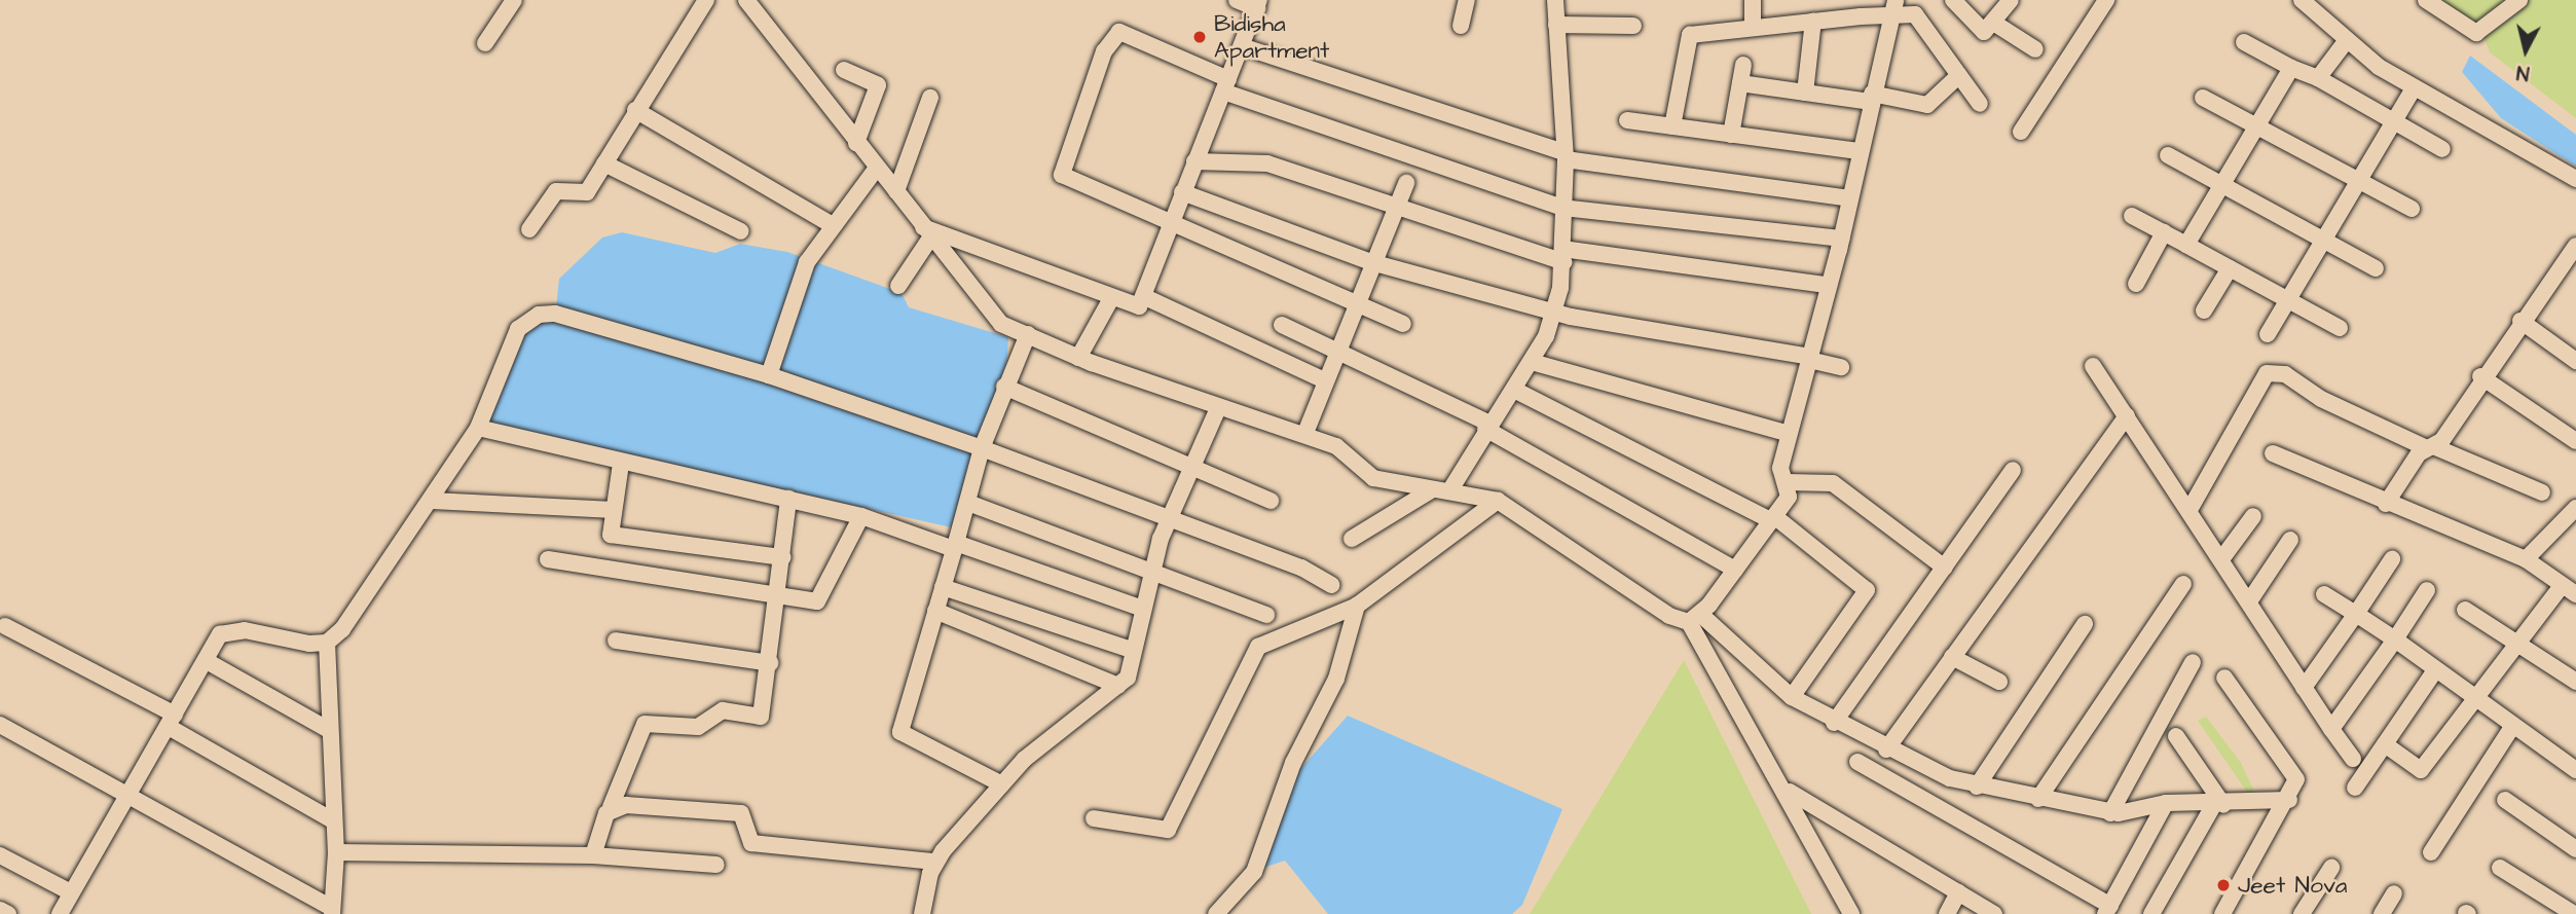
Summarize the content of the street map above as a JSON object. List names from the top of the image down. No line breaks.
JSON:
{"places":["Bidisha Apartment","Jeet Nova"],"north":"bottom"}
